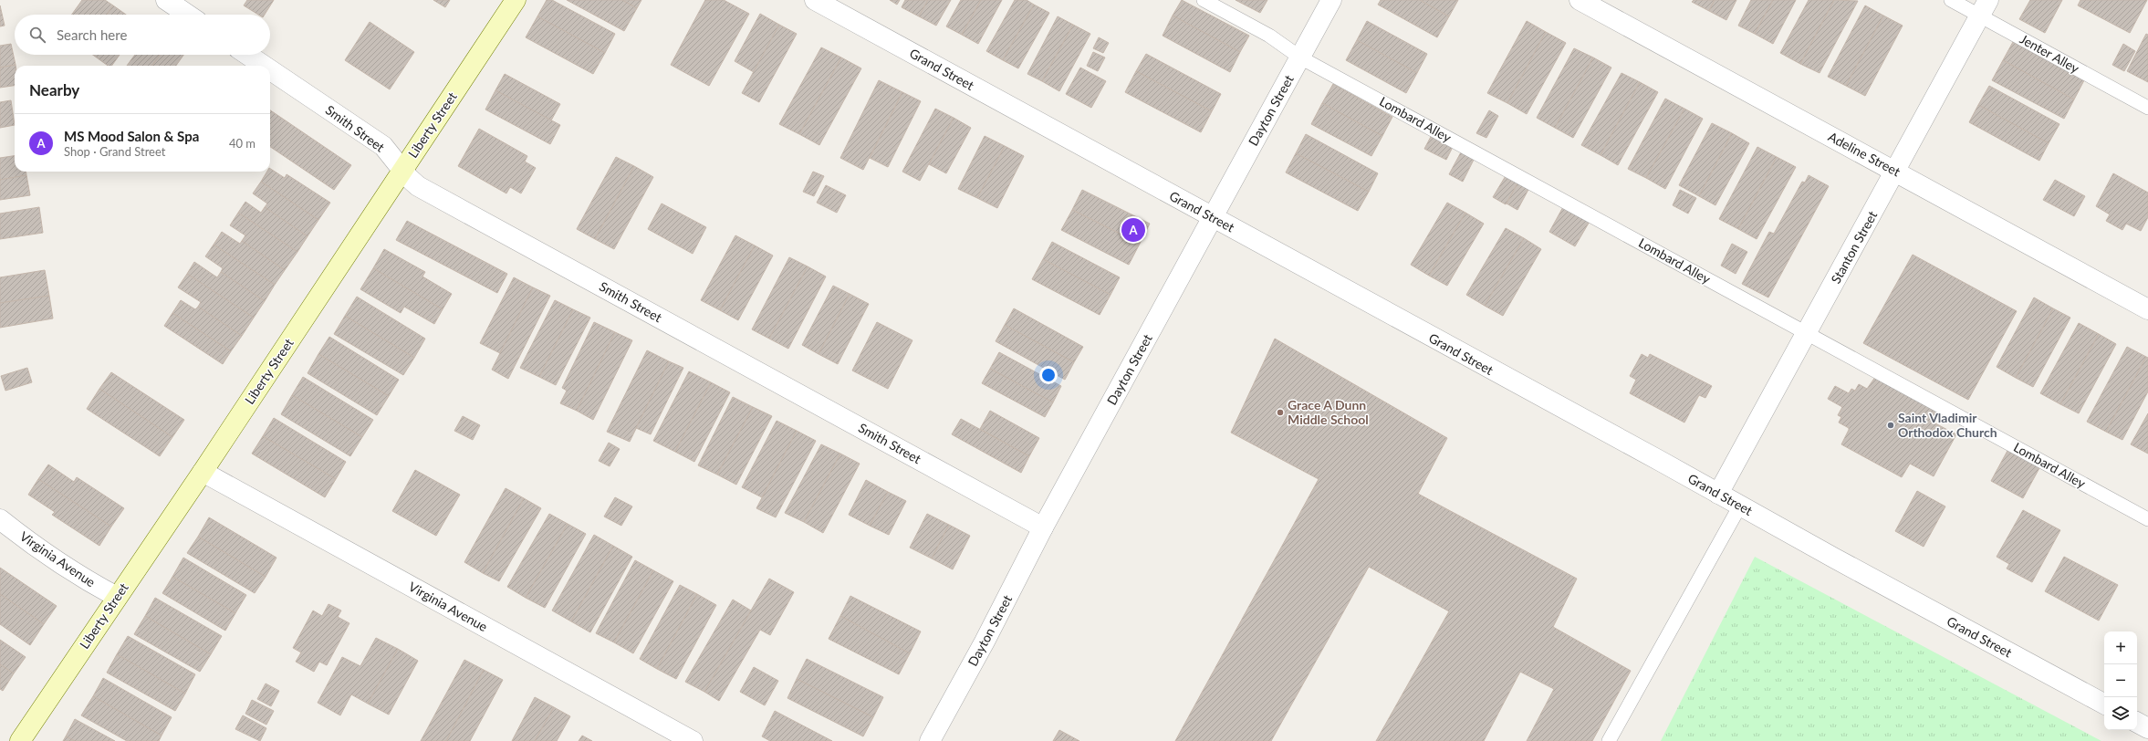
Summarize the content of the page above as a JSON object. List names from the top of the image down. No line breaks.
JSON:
{"streets":{"street":["Grand Street","Dayton Street","Liberty Street","Smith Street","Adeline Street","Stanton Street","Virginia Avenue"],"lane":["Jenter Alley","Lombard Alley"]},"crossings":[["Jenter Alley","Stanton Street"],["Grand Street","Dayton Street"],["Grand Street","Stanton Street"],["Dayton Street","Lombard Alley"],["Dayton Street","Smith Street"],["Lombard Alley","Stanton Street"],["Liberty Street","Smith Street"],["Liberty Street","Virginia Avenue"],["Adeline Street","Stanton Street"]],"places":["Grace A Dunn Middle School","Saint Vladimir Orthodox Church"],"page":{"search":"Search here","heading":"Nearby","list":[{"mark":"A","name":"MS Mood Salon & Spa","note":"Shop · Grand Street","value":"40 m"}],"pins":"A","map_buttons":["+","−"]}}
